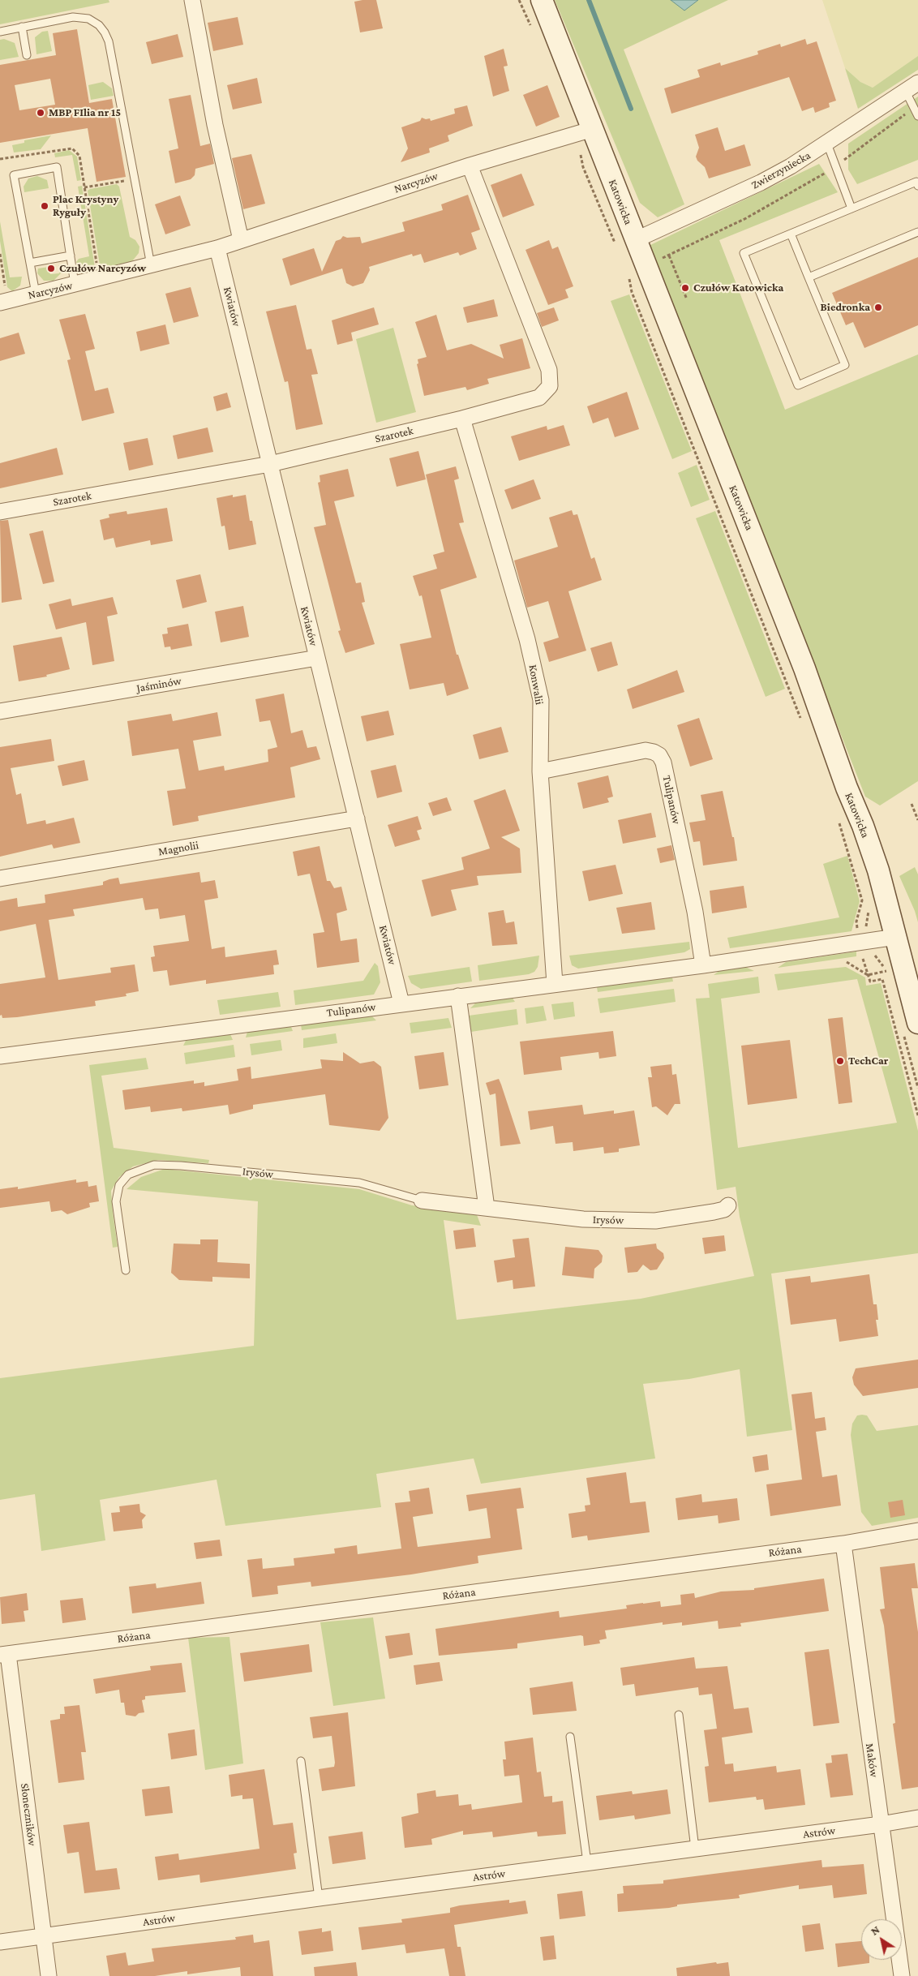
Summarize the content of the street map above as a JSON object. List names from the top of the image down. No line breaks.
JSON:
{"streets":{"main road":["Katowicka"],"street":["Zwierzyniecka","Narcyzów","Kwiatów","Szarotek","Jaśminów","Konwalii","Tulipanów","Magnolii","Irysów","Różana","Maków","Słoneczników","Astrów"]},"crossings":[["Zwierzyniecka","Katowicka"],["Narcyzów","Katowicka"],["Narcyzów","Kwiatów"],["Narcyzów","Szarotek"],["Katowicka","Tulipanów"],["Kwiatów","Szarotek"],["Kwiatów","Jaśminów"],["Kwiatów","Tulipanów"],["Kwiatów","Magnolii"],["Szarotek","Konwalii"],["Konwalii","Tulipanów"],["Różana","Maków"],["Różana","Słoneczników"],["Maków","Astrów"],["Słoneczników","Astrów"]],"places":["MBP FIlia nr 15","Plac Krystyny Ryguły","Czułów Narcyzów","Czułów Katowicka","Biedronka","TechCar"],"north":"top left"}
